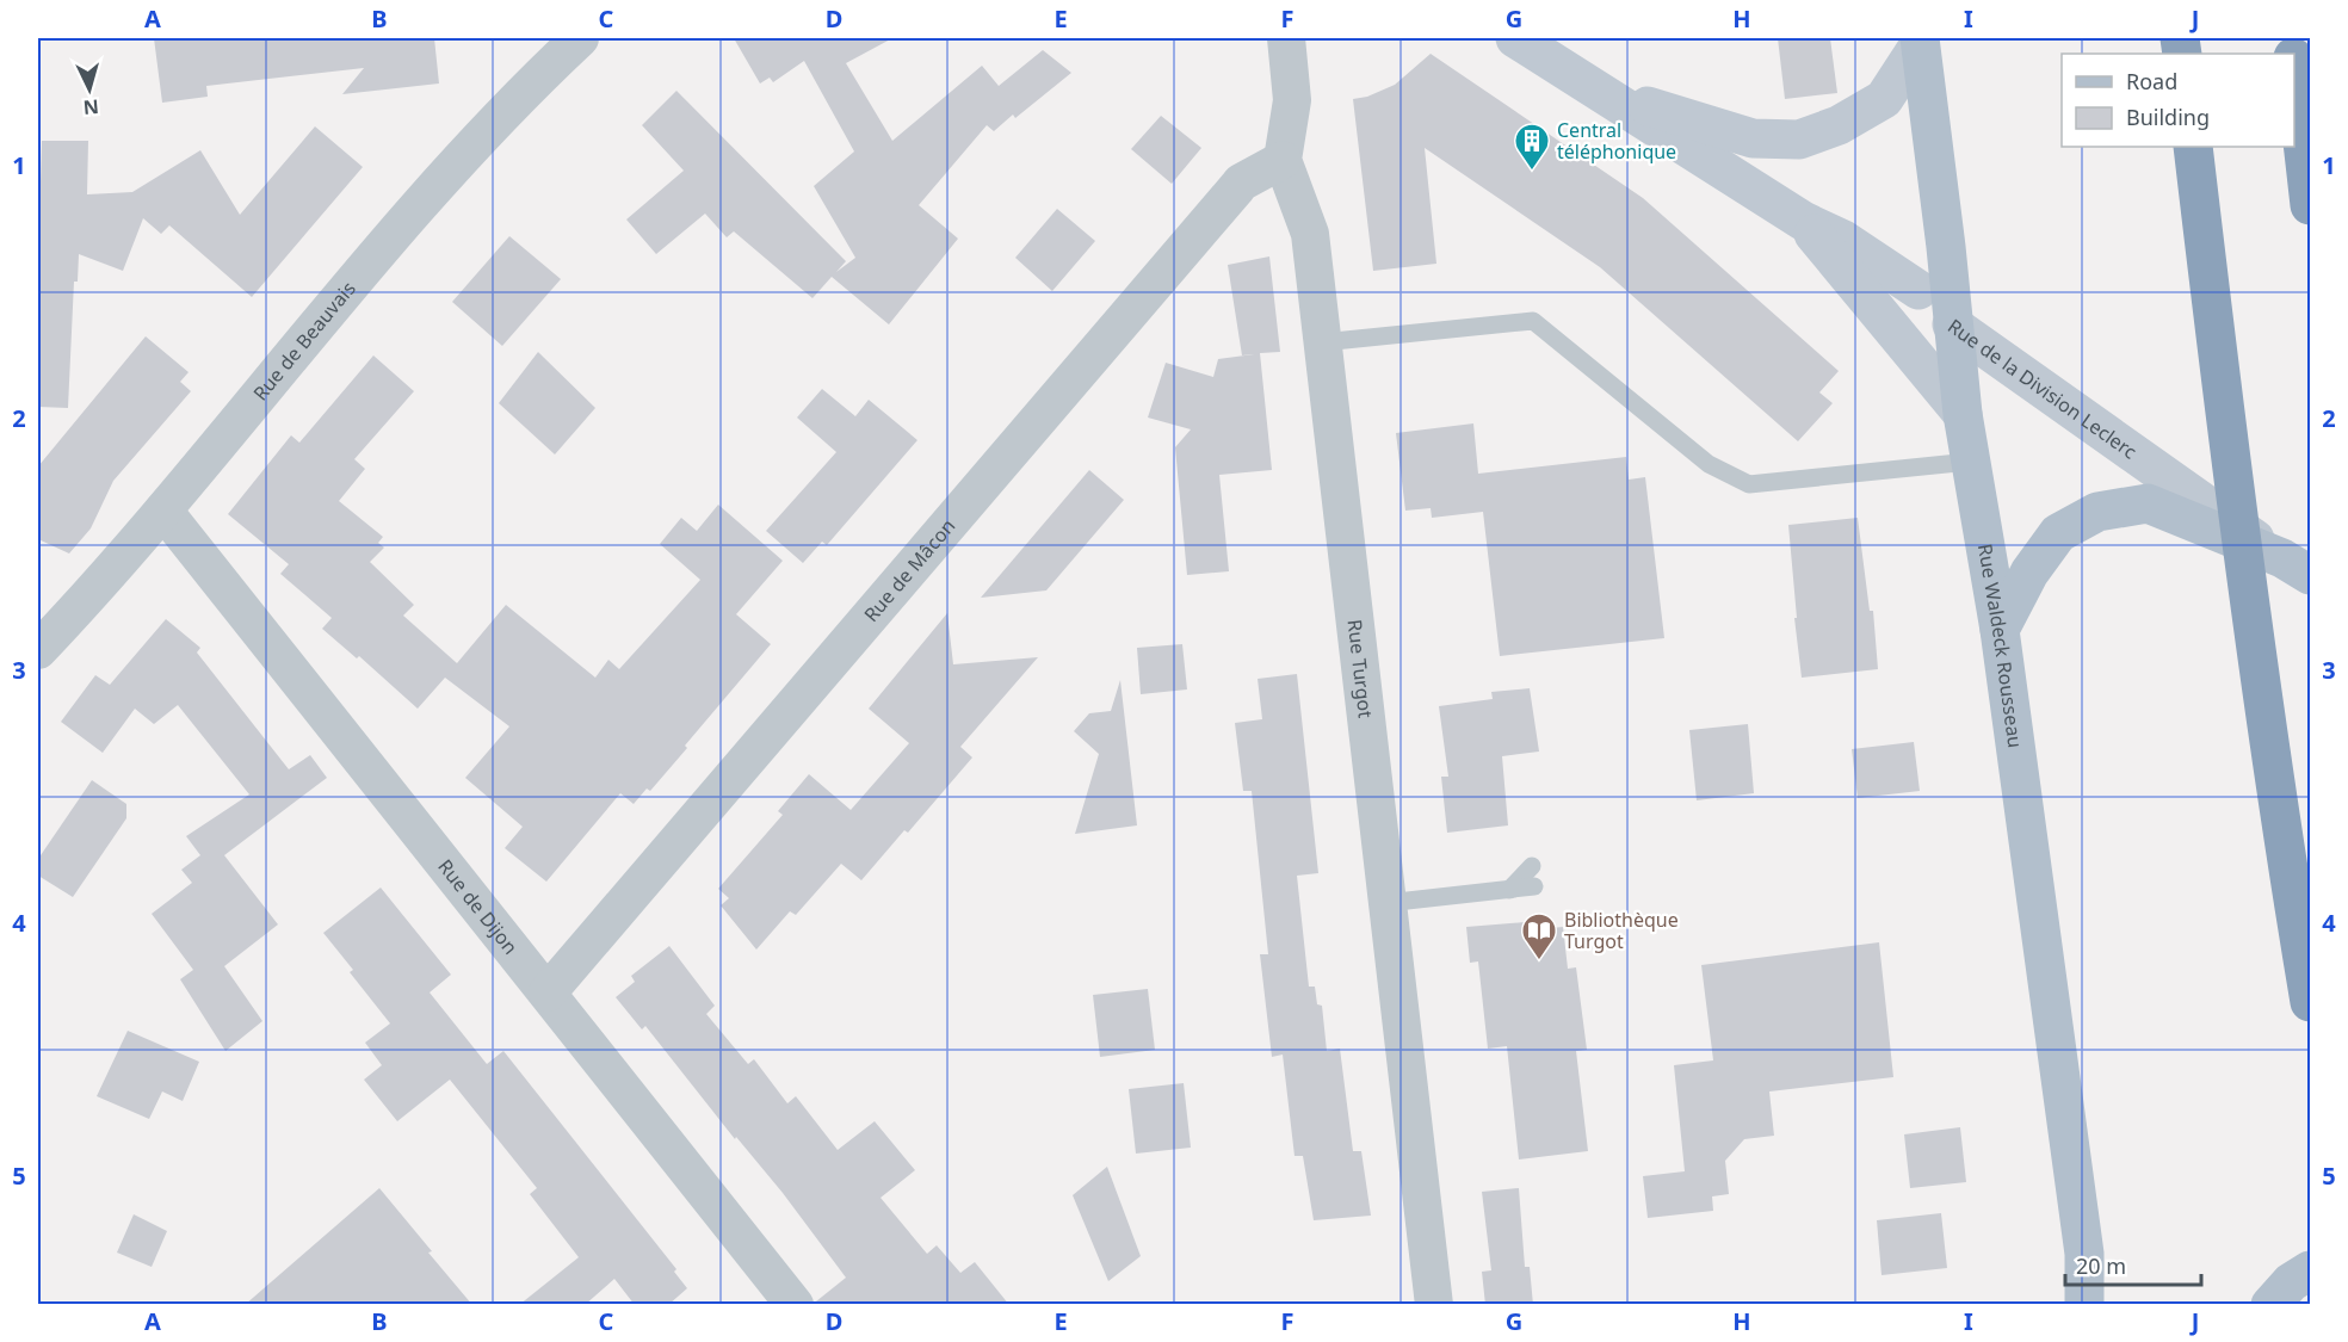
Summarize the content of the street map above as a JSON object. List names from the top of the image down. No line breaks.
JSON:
{"streets":{"main road":["Rue de la Division Leclerc","Rue Waldeck Rousseau"],"street":["Rue de Beauvais","Rue de Mâcon","Rue Turgot","Rue de Dijon"]},"crossings":[["Rue de Beauvais","Rue de Dijon"],["Rue de la Division Leclerc","Rue Waldeck Rousseau"],["Rue de Mâcon","Rue Turgot"],["Rue de Mâcon","Rue de Dijon"]],"places":{"building":["Central téléphonique"],"library":["Bibliothèque Turgot"]},"legend":["Road","Building"],"scale_bar":"20 m","north":"bottom","grid":{"columns":["A","B","C","D","E","F","G","H","I","J"],"rows":["1","2","3","4","5"]}}
